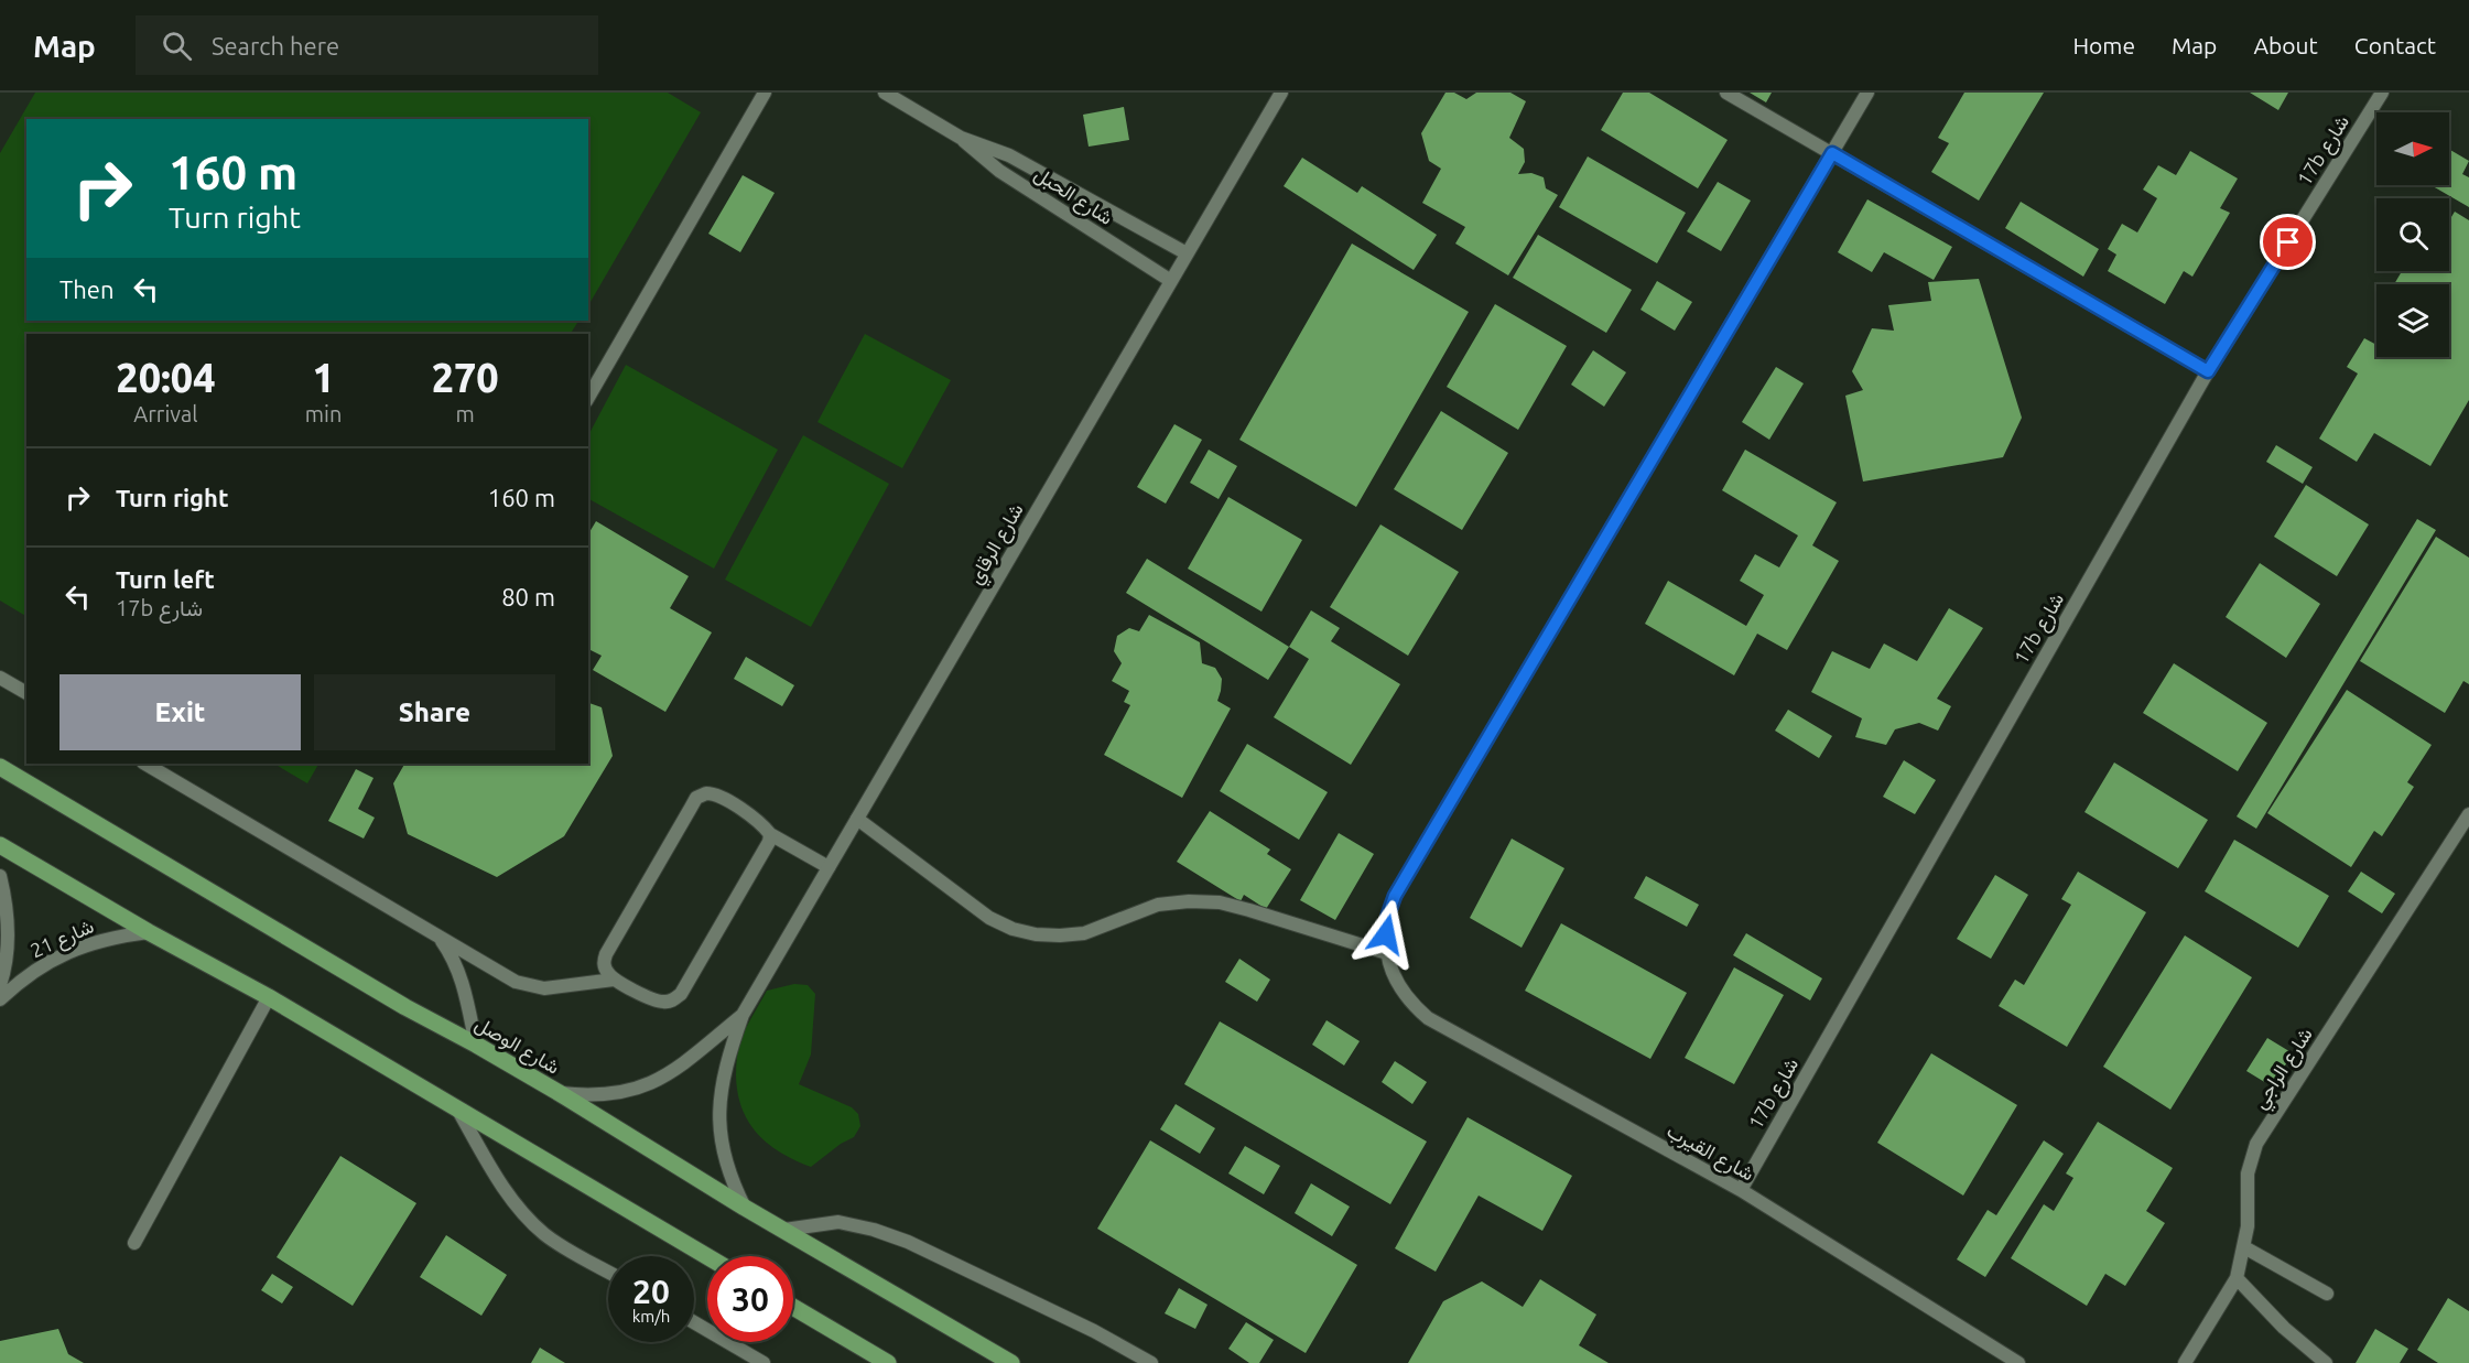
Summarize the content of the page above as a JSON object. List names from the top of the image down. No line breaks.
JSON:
{"streets":{"main road":["شارع الوصل"],"street":["17b شارع","شارع الحبل","شارع الرقاي","شارع 21","شارع الراجي","شارع القيرب"]},"crossings":[["17b شارع","شارع القيرب"],["شارع الحبل","شارع الرقاي"],["شارع الرقاي","شارع الوصل"]],"north":"right","page":{"header":"Map","search":"Search here","nav":["Home","Map","About","Contact"],"turn":["160 m","Turn right"],"then":"Then","eta":["20:04","Arrival","1","min","270","m"],"list":[{"name":"Turn right","value":"160 m"},{"name":"Turn left","note":"17b شارع","value":"80 m"}],"buttons":["Exit","Share"],"speed":"20 km/h","limit":"30"}}
